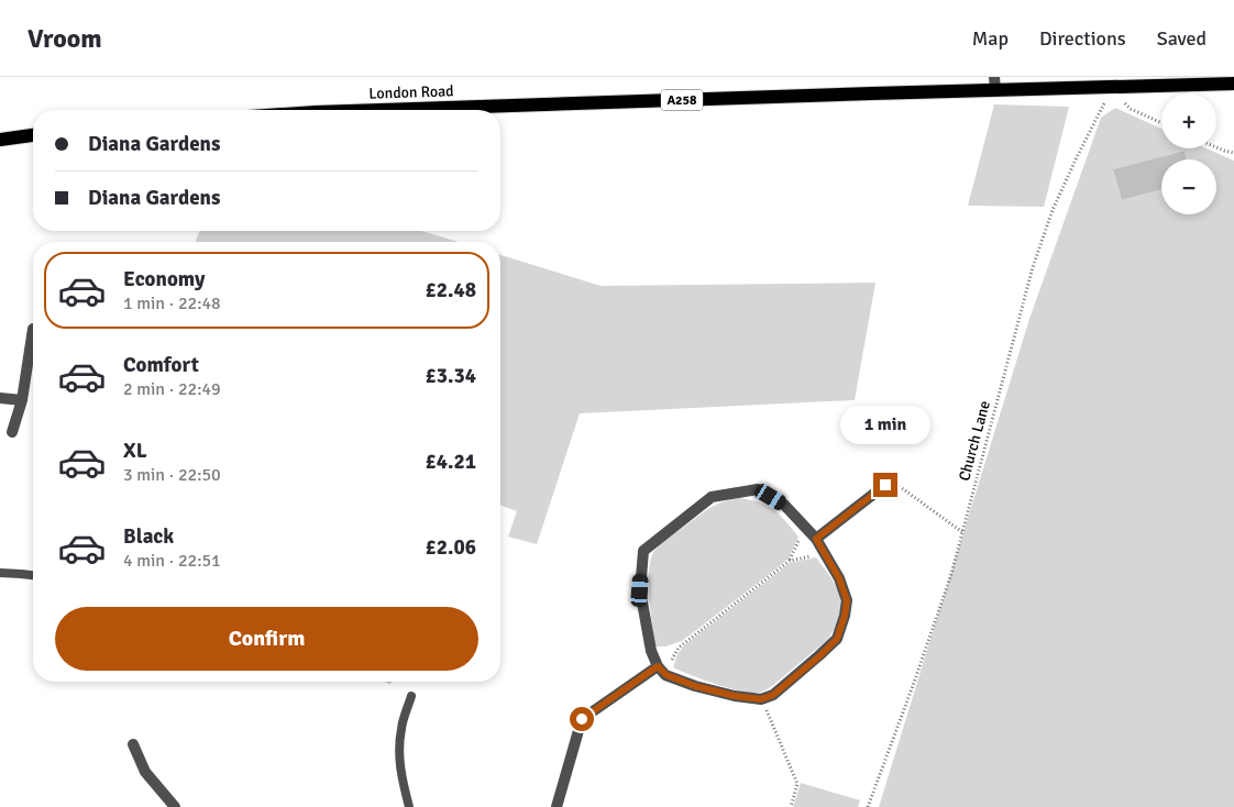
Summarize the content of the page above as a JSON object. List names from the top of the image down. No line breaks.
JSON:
{"streets":{"main road":["London Road","A258"],"path":["Church Lane"]},"crossings":[["London Road","Church Lane"]],"page":{"header":"Vroom","nav":["Map","Directions","Saved"],"map_buttons":["+","−"],"banner":["Diana Gardens","Diana Gardens"],"list":[{"name":"Economy","note":"1 min · 22:48","value":"£2.48"},{"name":"Comfort","note":"2 min · 22:49","value":"£3.34"},{"name":"XL","note":"3 min · 22:50","value":"£4.21"},{"name":"Black","note":"4 min · 22:51","value":"£2.06"}],"bubble":"1 min","buttons":"Confirm"}}
